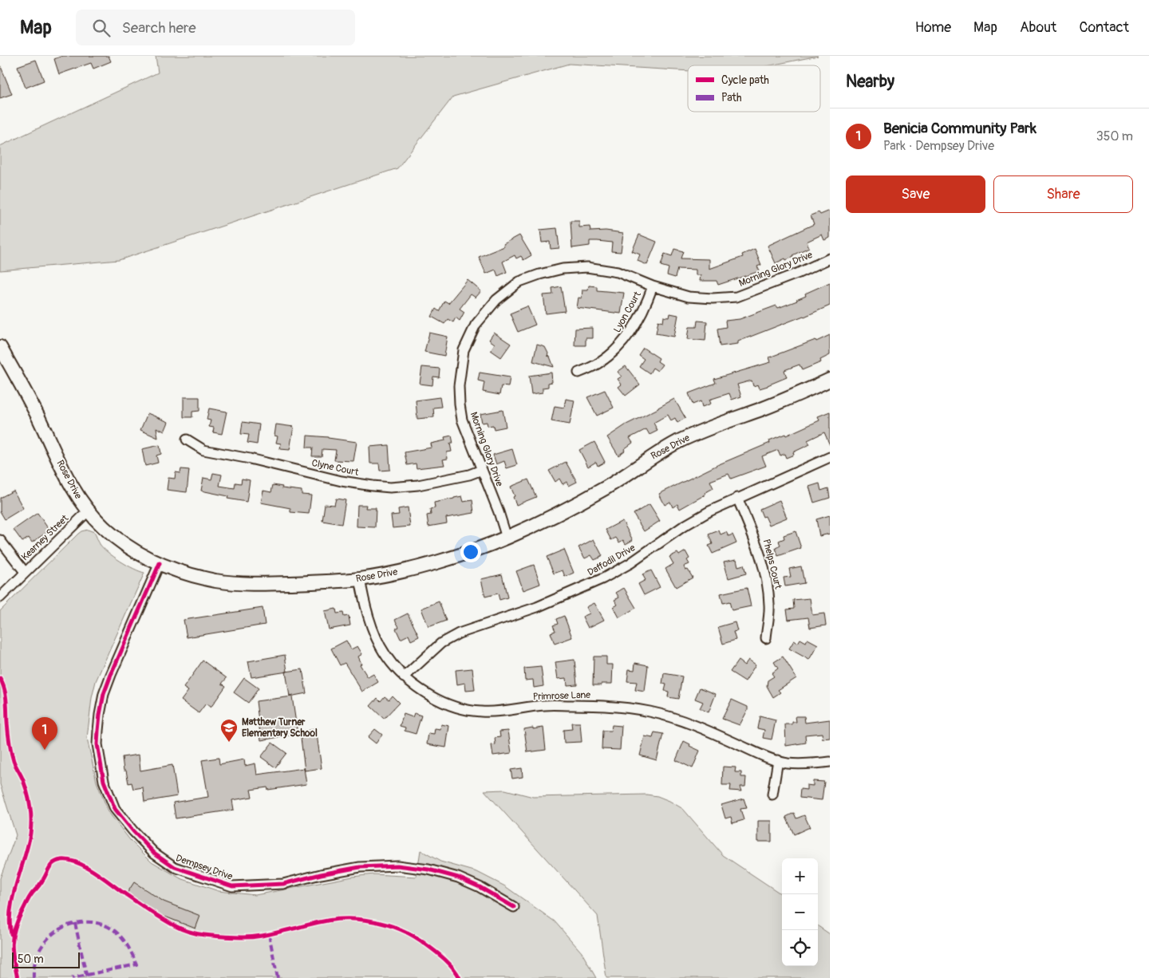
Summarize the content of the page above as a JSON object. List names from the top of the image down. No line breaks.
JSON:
{"streets":{"main road":["Rose Drive"],"street":["Morning Glory Drive","Lyon Court","Clyne Court","Kearney Street","Daffodil Drive","Phelps Court","Primrose Lane","Dempsey Drive"]},"crossings":[["Morning Glory Drive","Lyon Court"],["Morning Glory Drive","Rose Drive"],["Morning Glory Drive","Clyne Court"],["Rose Drive","Kearney Street"],["Rose Drive","Primrose Lane"],["Rose Drive","Dempsey Drive"],["Daffodil Drive","Phelps Court"],["Daffodil Drive","Primrose Lane"]],"places":{"school or university":["Matthew Turner Elementary School"]},"legend":["Cycle path","Path"],"scale_bar":"50 m","page":{"header":"Map","search":"Search here","nav":["Home","Map","About","Contact"],"heading":"Nearby","list":[{"mark":"1","name":"Benicia Community Park","note":"Park · Dempsey Drive","value":"350 m"}],"buttons":["Save","Share"],"pins":"1","map_buttons":["+","−"],"scale":"50 m"}}
